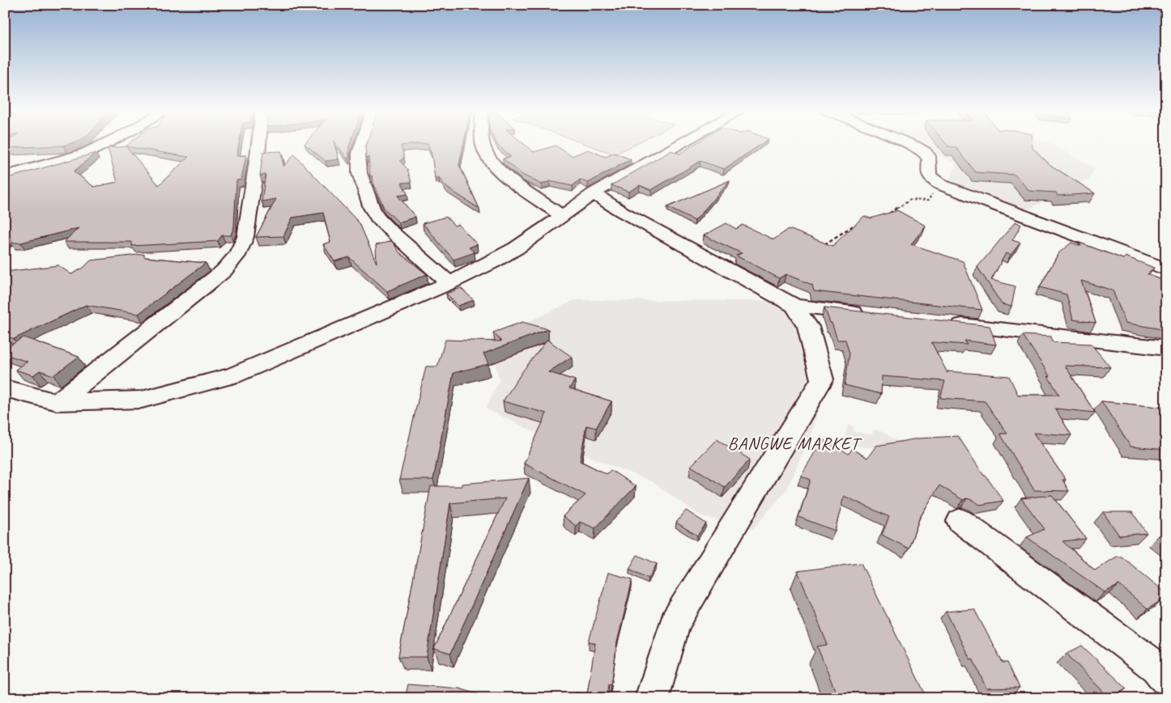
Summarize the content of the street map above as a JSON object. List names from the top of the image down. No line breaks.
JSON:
{"districts":["BANGWE MARKET"]}
